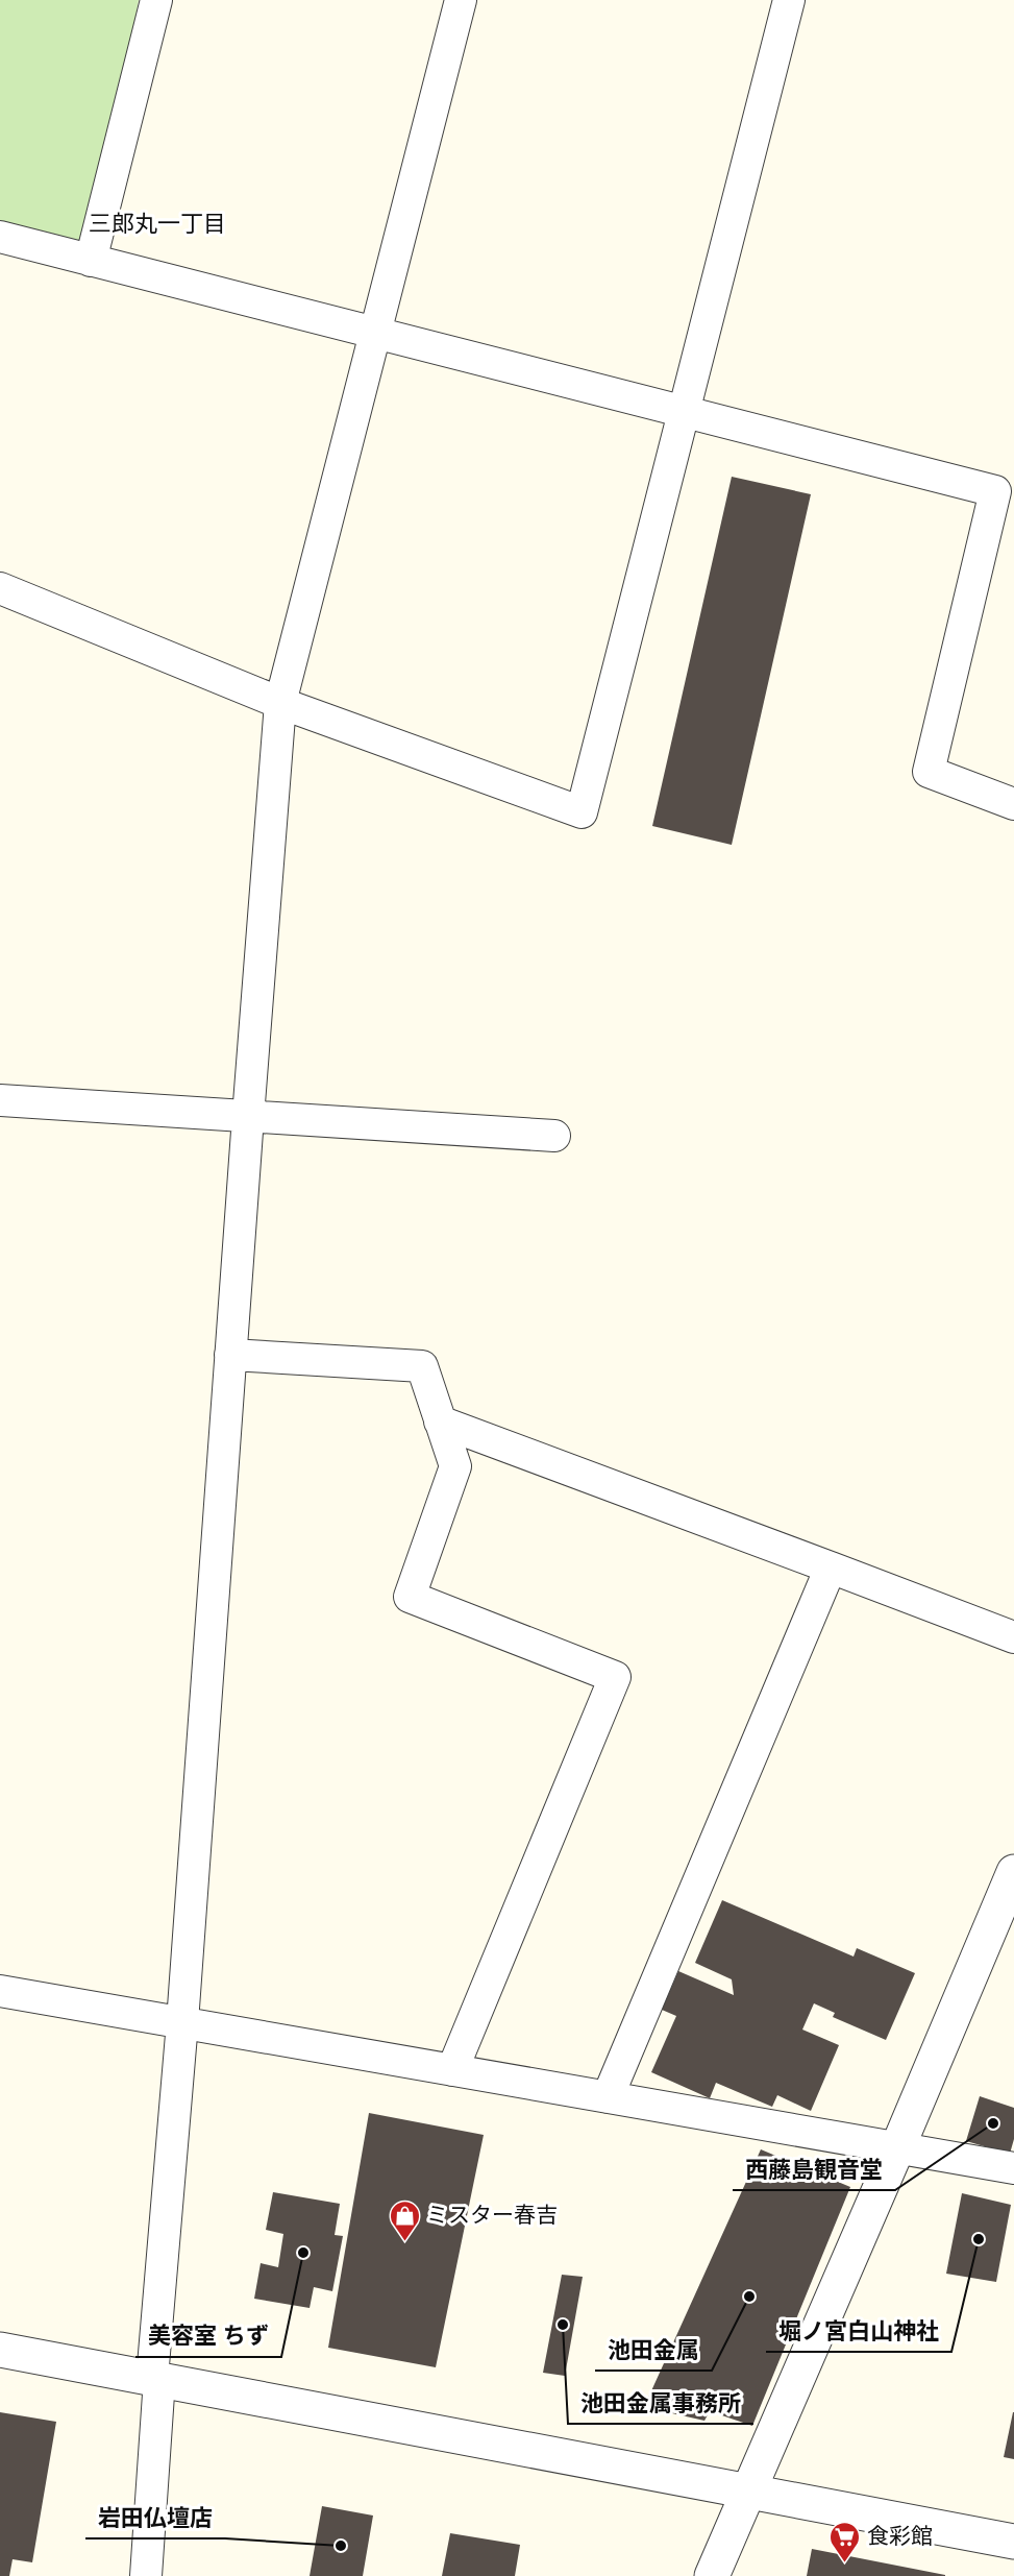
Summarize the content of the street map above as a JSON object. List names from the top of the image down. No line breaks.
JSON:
{"districts":["三郎丸一丁目"],"places":{"other":["西藤島観音堂","堀ノ宮白山神社","美容室 ちず","池田金属","池田金属事務所","岩田仏壇店"],"shop":["ミスター春吉"],"supermarket":["食彩館"]}}
